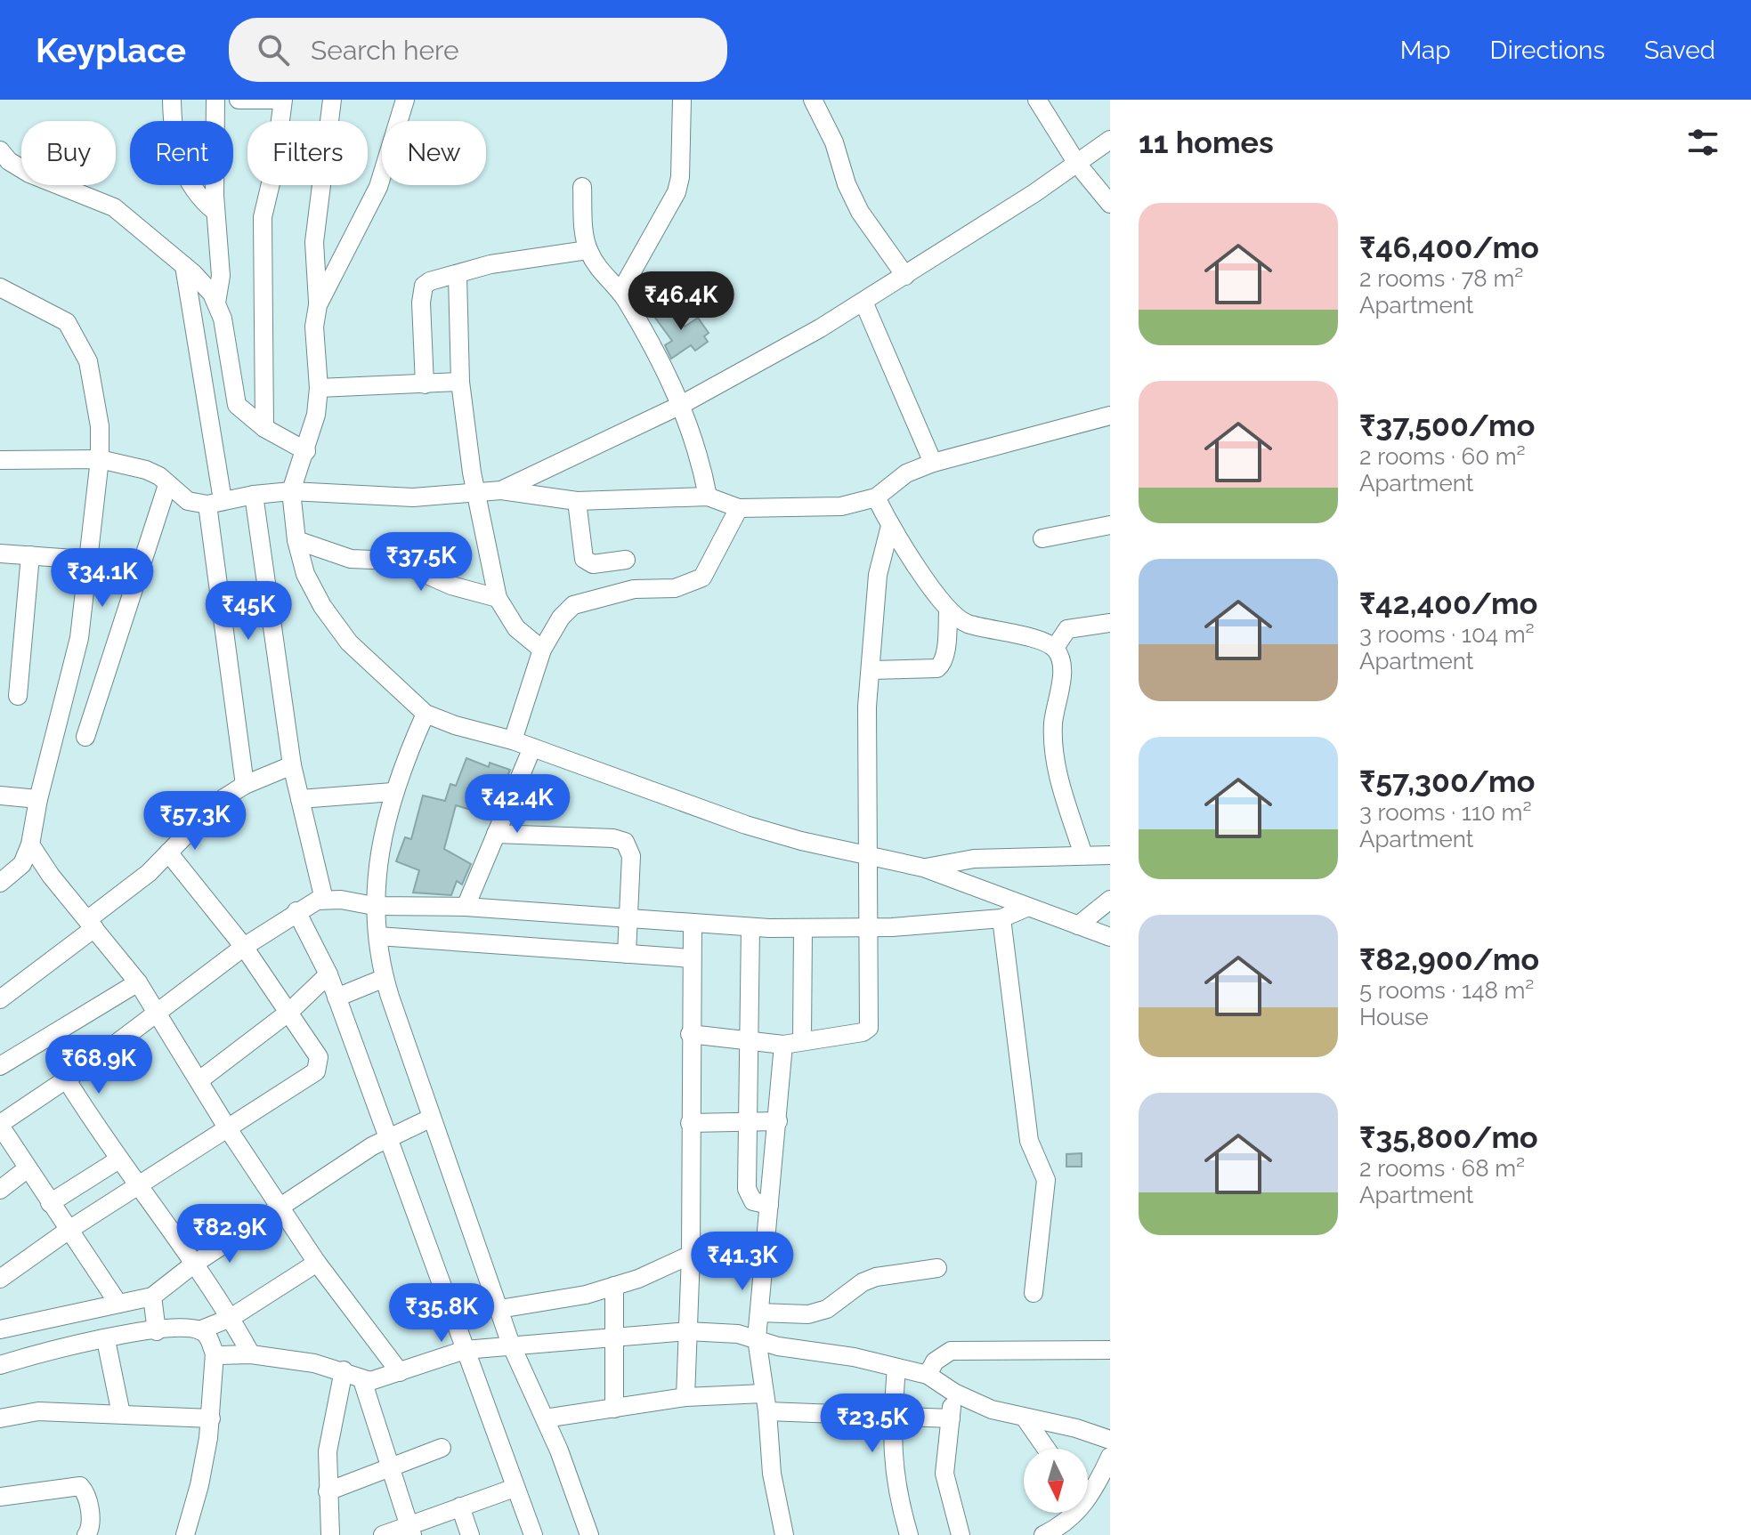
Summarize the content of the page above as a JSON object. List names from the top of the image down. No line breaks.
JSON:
{"north":"bottom","page":{"header":"Keyplace","search":"Search here","nav":["Map","Directions","Saved"],"heading":"11 homes","chip":["Buy","Rent","Filters","New"],"list":[{"name":"₹46,400/mo","note":"2 rooms · 78 m² · Apartment"},{"name":"₹37,500/mo","note":"2 rooms · 60 m² · Apartment"},{"name":"₹42,400/mo","note":"3 rooms · 104 m² · Apartment"},{"name":"₹57,300/mo","note":"3 rooms · 110 m² · Apartment"},{"name":"₹82,900/mo","note":"5 rooms · 148 m² · House"},{"name":"₹35,800/mo","note":"2 rooms · 68 m² · Apartment"}],"price":["₹46.4K","₹37.5K","₹34.1K","₹45K","₹42.4K","₹57.3K","₹68.9K","₹82.9K","₹41.3K","₹35.8K","₹23.5K"]}}
